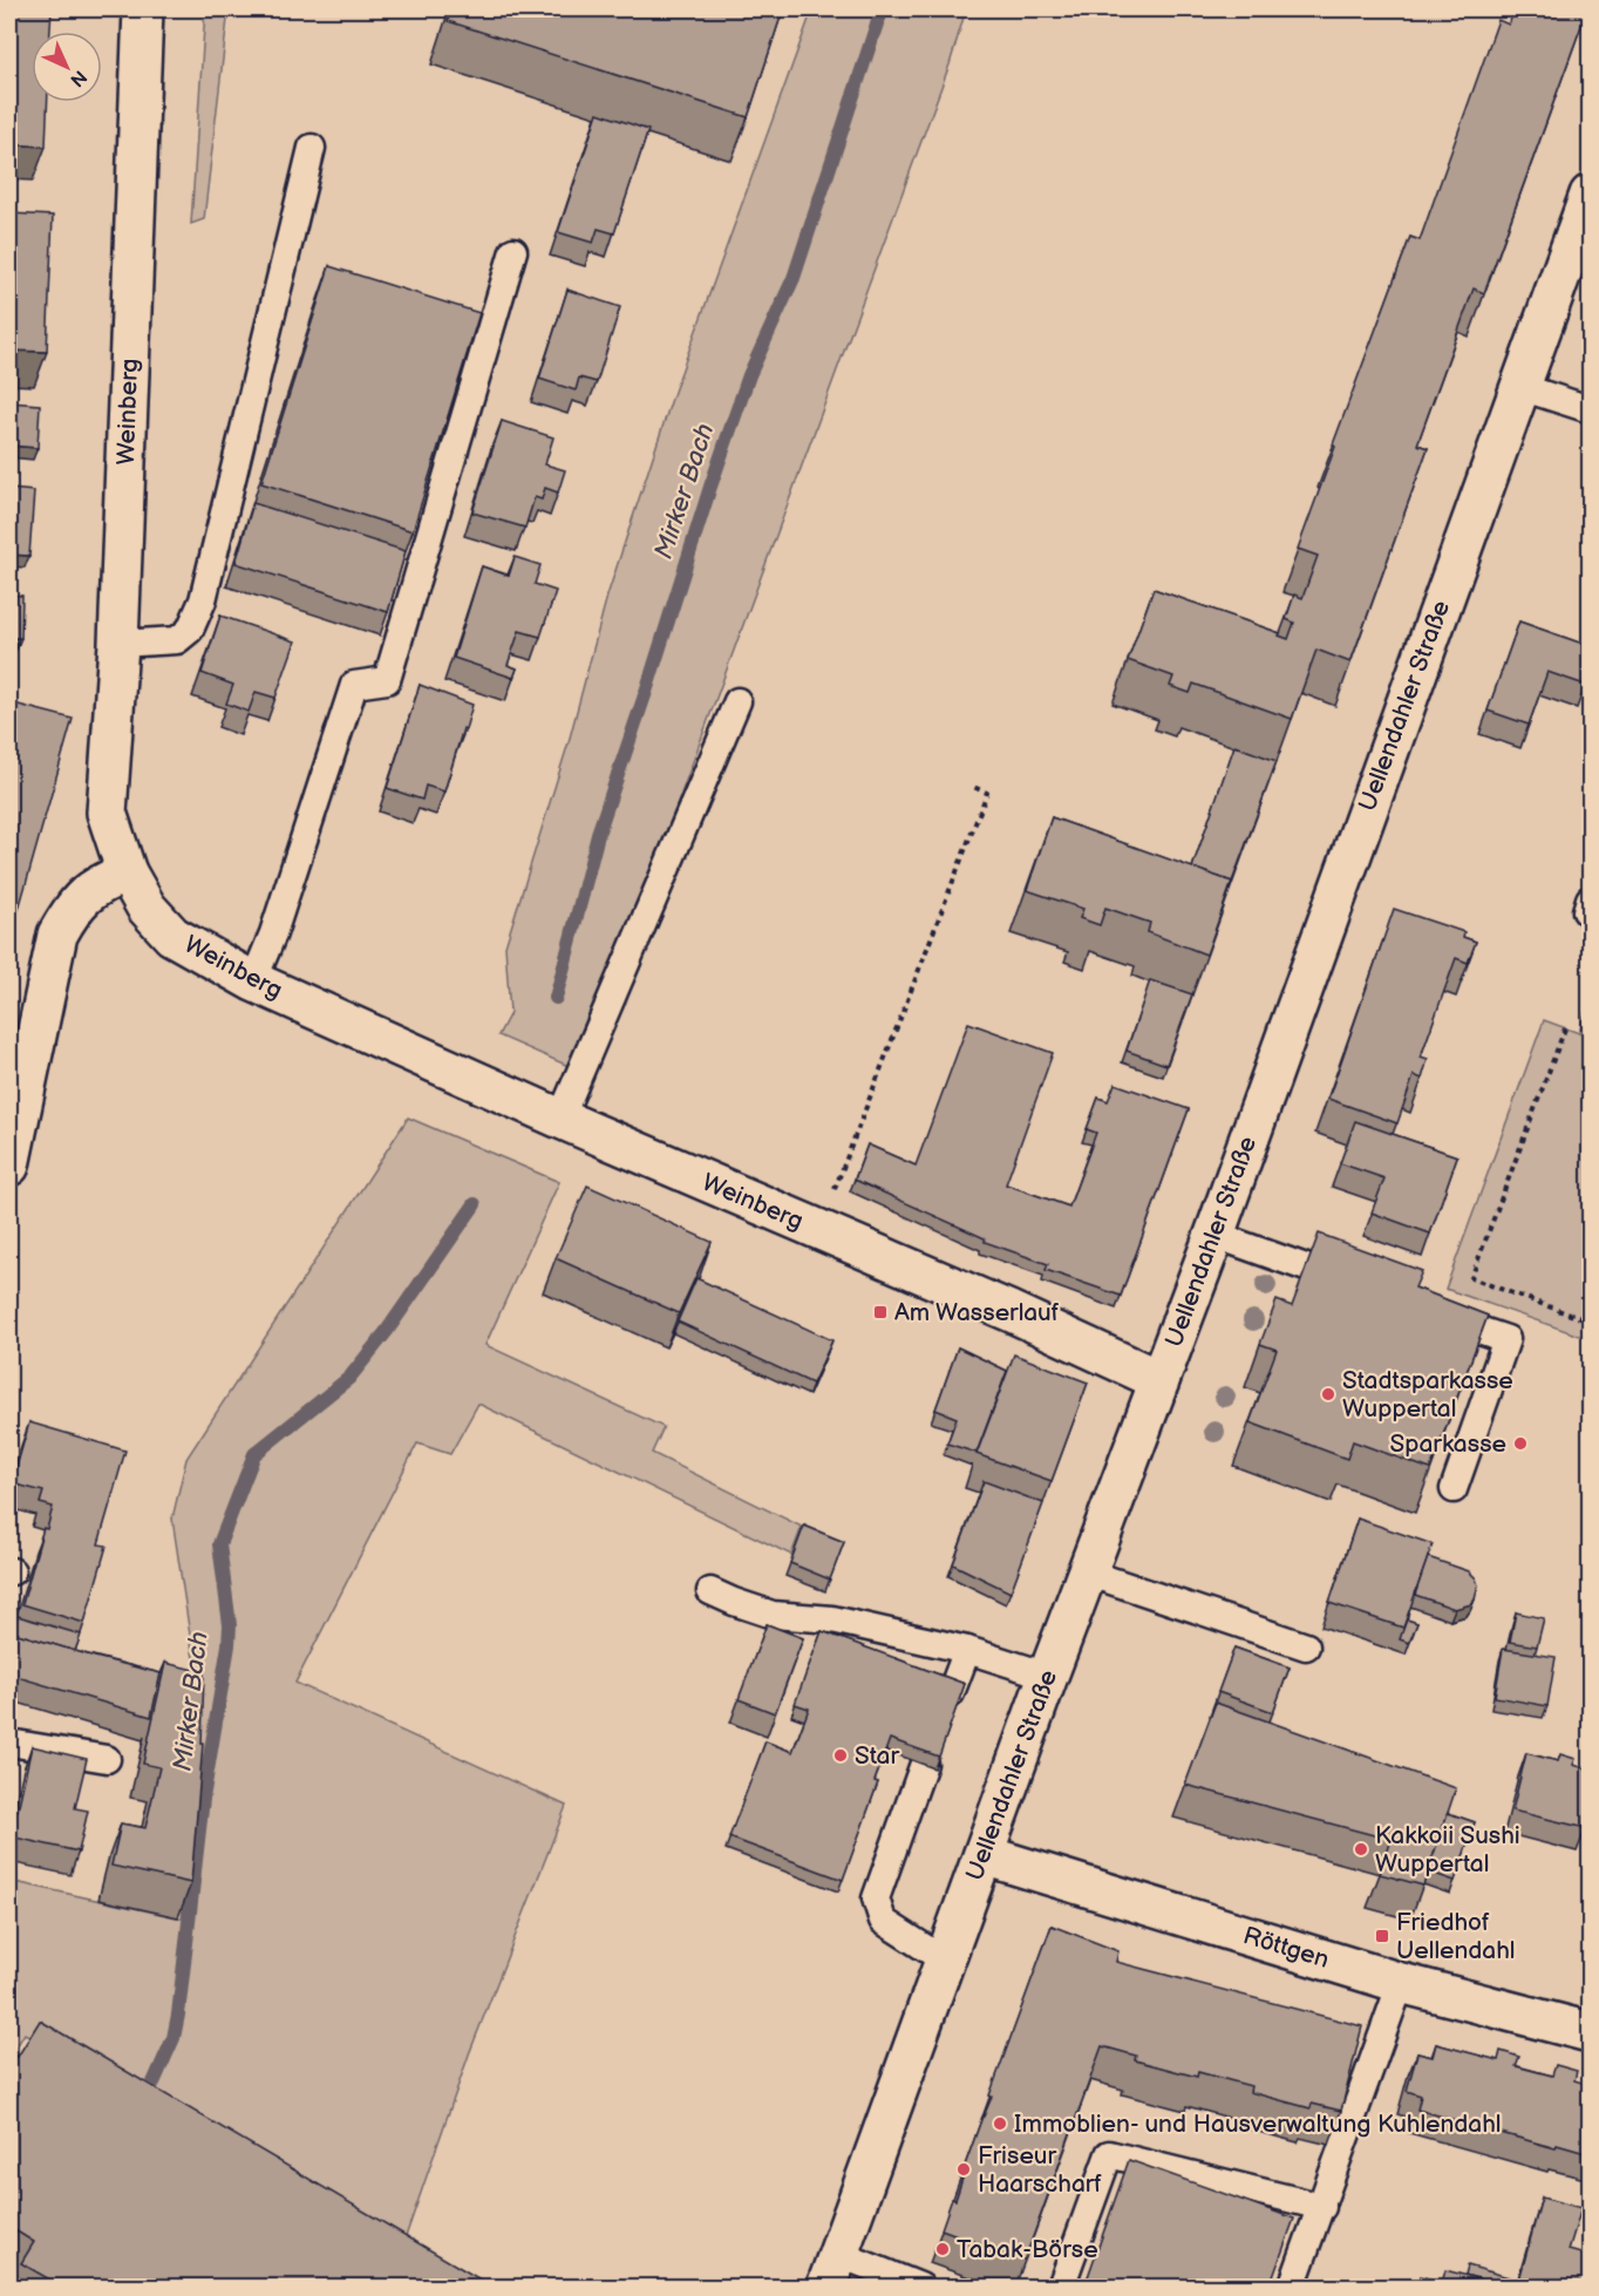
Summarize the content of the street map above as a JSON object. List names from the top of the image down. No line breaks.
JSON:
{"streets":{"street":["Weinberg","Uellendahler Straße","Röttgen"]},"crossings":[["Weinberg","Uellendahler Straße"],["Uellendahler Straße","Röttgen"]],"water":["Mirker Bach"],"places":{"transit":["Am Wasserlauf","Friedhof Uellendahl"],"other":["Stadtsparkasse Wuppertal","Sparkasse","Star","Kakkoii Sushi Wuppertal","Immoblien- und Hausverwaltung Kuhlendahl","Friseur Haarscharf","Tabak-Börse"]},"north":"bottom right"}
